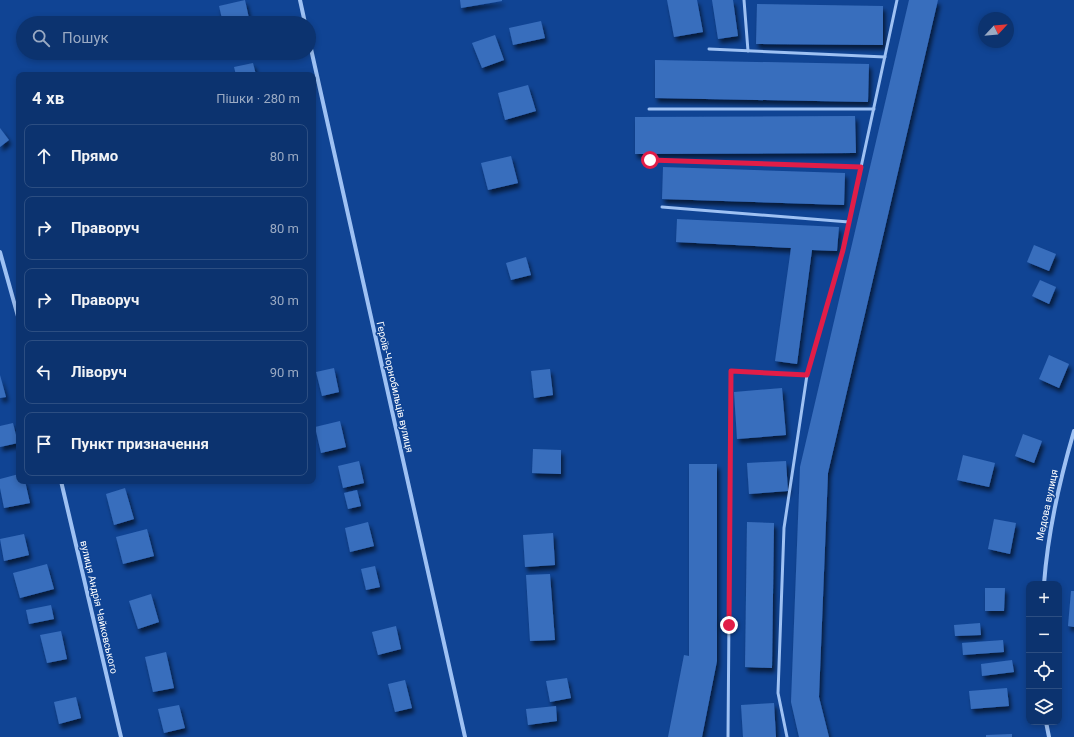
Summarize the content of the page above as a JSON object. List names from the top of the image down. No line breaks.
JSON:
{"streets":{"street":["Героїв-Чорнобильців вулиця","Медова вулиця","вулиця Андрія Чайковського"]},"north":"top right","page":{"search":"Пошук","heading":["4 хв","Пішки · 280 m"],"list":[["Прямо","80 m"],["Праворуч","80 m"],["Праворуч","30 m"],["Ліворуч","90 m"],"Пункт призначення"],"map_buttons":["+","−"]}}
